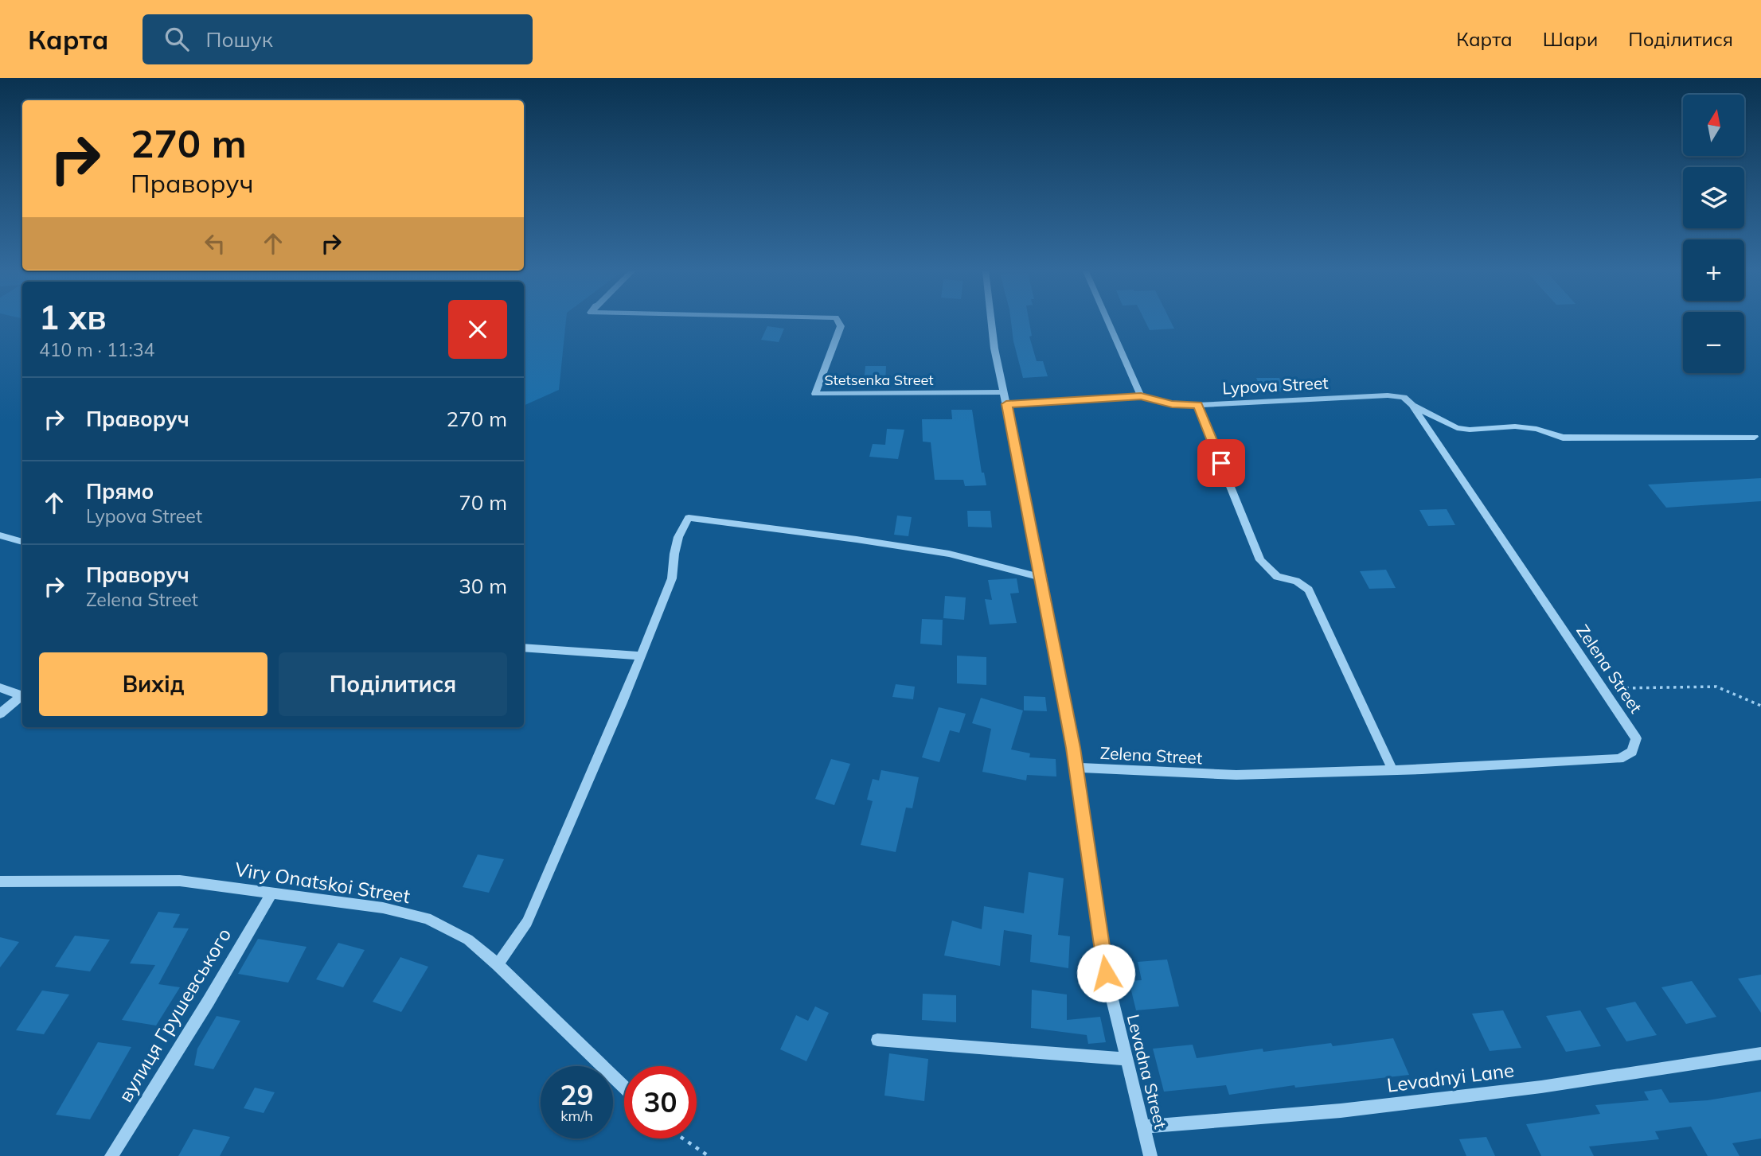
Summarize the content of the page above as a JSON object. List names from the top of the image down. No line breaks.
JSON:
{"streets":{"street":["Stetsenka Street","Lypova Street","Zelena Street","Viry Onatskoi Street","вулиця Грушевського","Levadna Street","Levadnyi Lane"]},"crossings":[["Stetsenka Street","Levadna Street"],["Lypova Street","Zelena Street"],["Zelena Street","Levadna Street"],["Viry Onatskoi Street","вулиця Грушевського"],["Levadna Street","Levadnyi Lane"]],"north":"top","page":{"header":"Карта","search":"Пошук","nav":["Карта","Шари","Поділитися"],"map_buttons":["+","−"],"turn":["270 m","Праворуч"],"heading":["1 хв","410 m · 11:34"],"list":[{"name":"Праворуч","value":"270 m"},{"name":"Прямо","note":"Lypova Street","value":"70 m"},{"name":"Праворуч","note":"Zelena Street","value":"30 m"}],"buttons":["Вихід","Поділитися"],"speed":"29 km/h","limit":"30"}}
